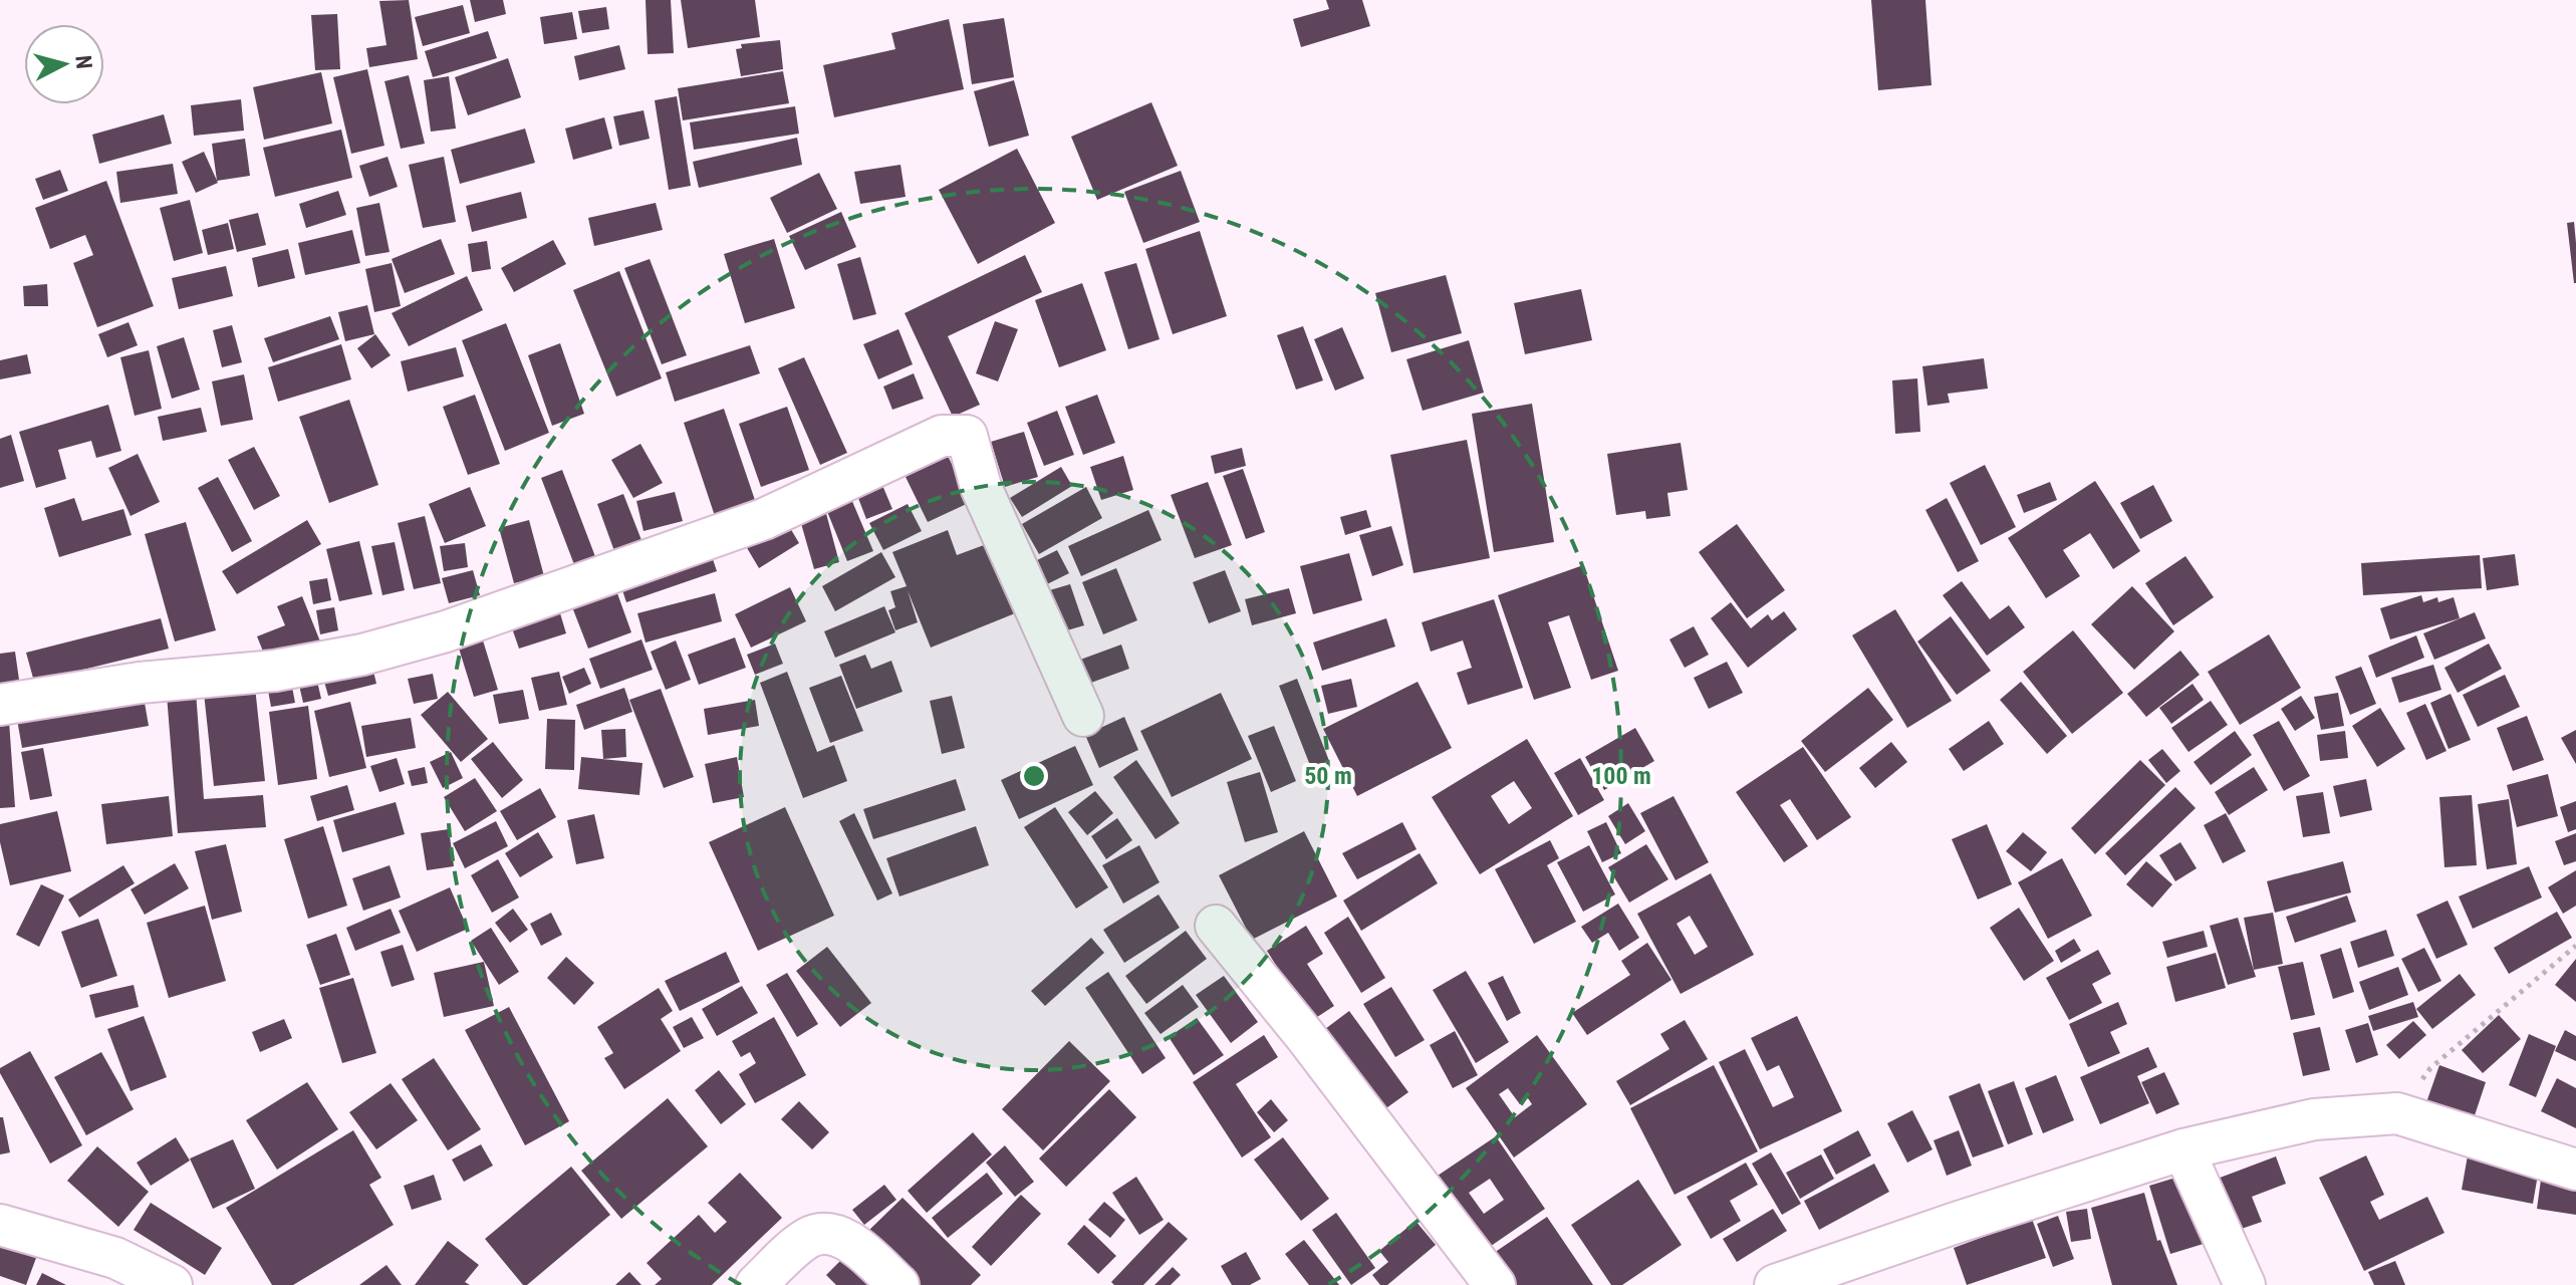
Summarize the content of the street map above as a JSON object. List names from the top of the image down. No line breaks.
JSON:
{"north":"right","rings":["50 m","100 m"]}
